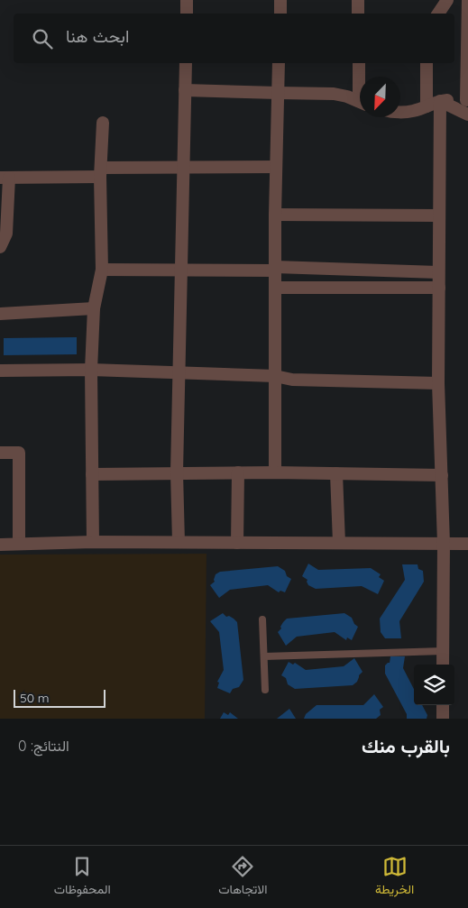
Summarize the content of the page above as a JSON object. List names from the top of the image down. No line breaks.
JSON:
{"scale_bar":"50 m","north":"bottom left","page":{"search":"ابحث هنا","scale":"50 m","heading":["بالقرب منك","النتائج: 0"],"nav":["الخريطة","الاتجاهات","المحفوظات"]}}
